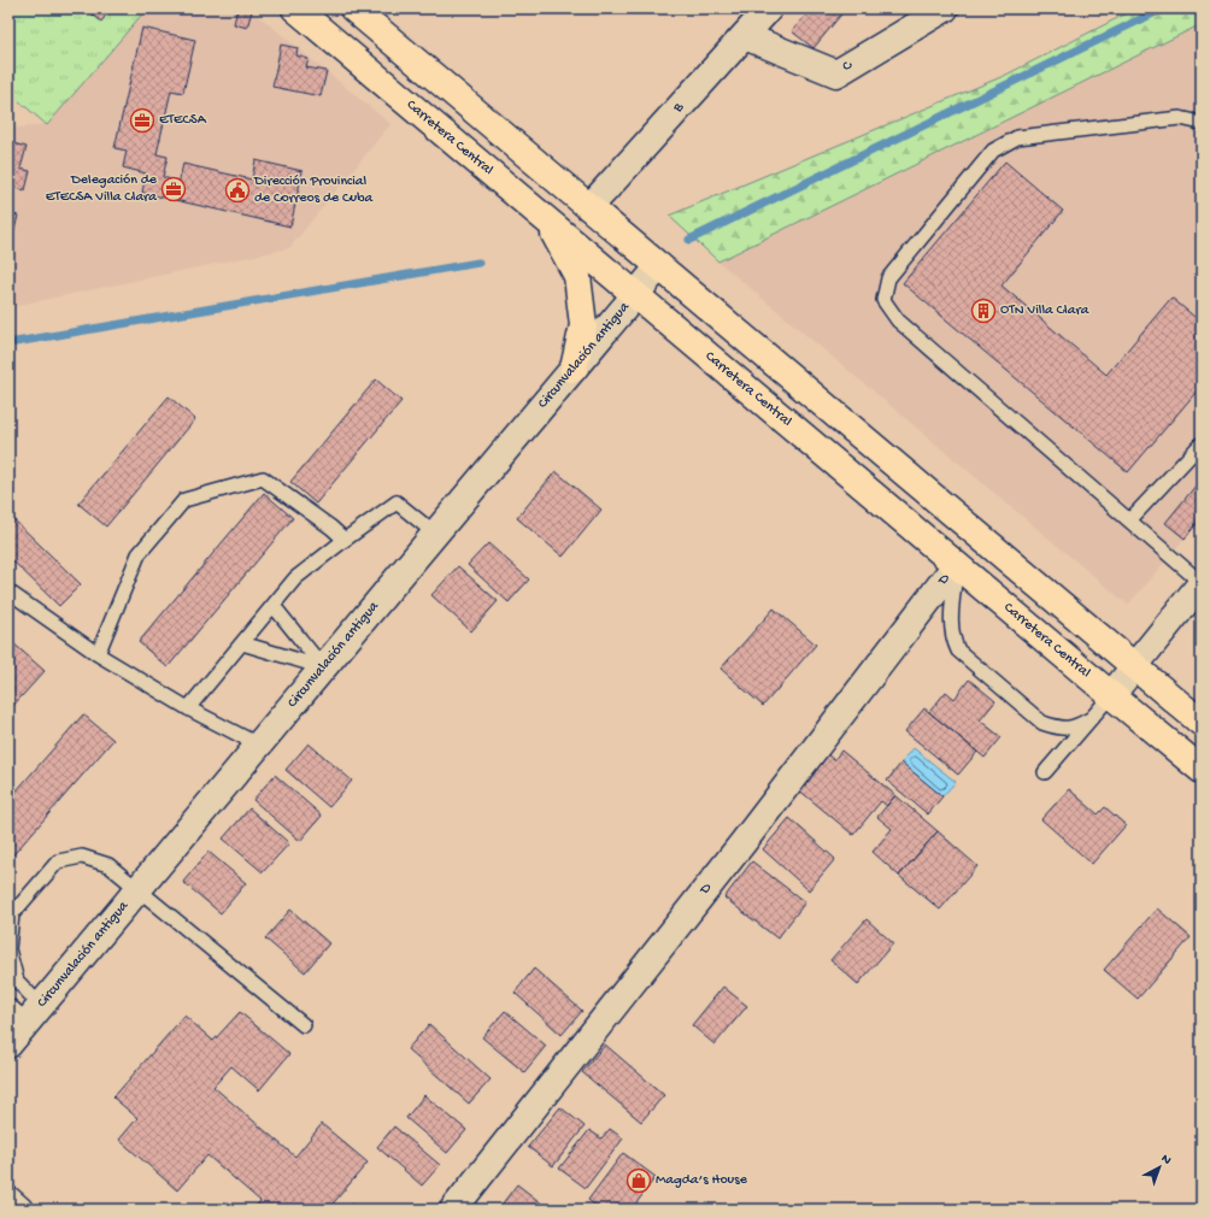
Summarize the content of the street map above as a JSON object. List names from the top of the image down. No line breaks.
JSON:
{"streets":{"main road":["Carretera Central"],"street":["C","B","Circunvalación antigua","D"]},"crossings":[["C","B"],["Carretera Central","Circunvalación antigua"],["Carretera Central","D"]],"places":{"office":["ETECSA","Delegación de ETECSA Villa Clara"],"public building":["Dirección Provincial de Correos de Cuba"],"building":["OTN Villa Clara"],"shop":["Magda’s House"]},"north":"top right"}
